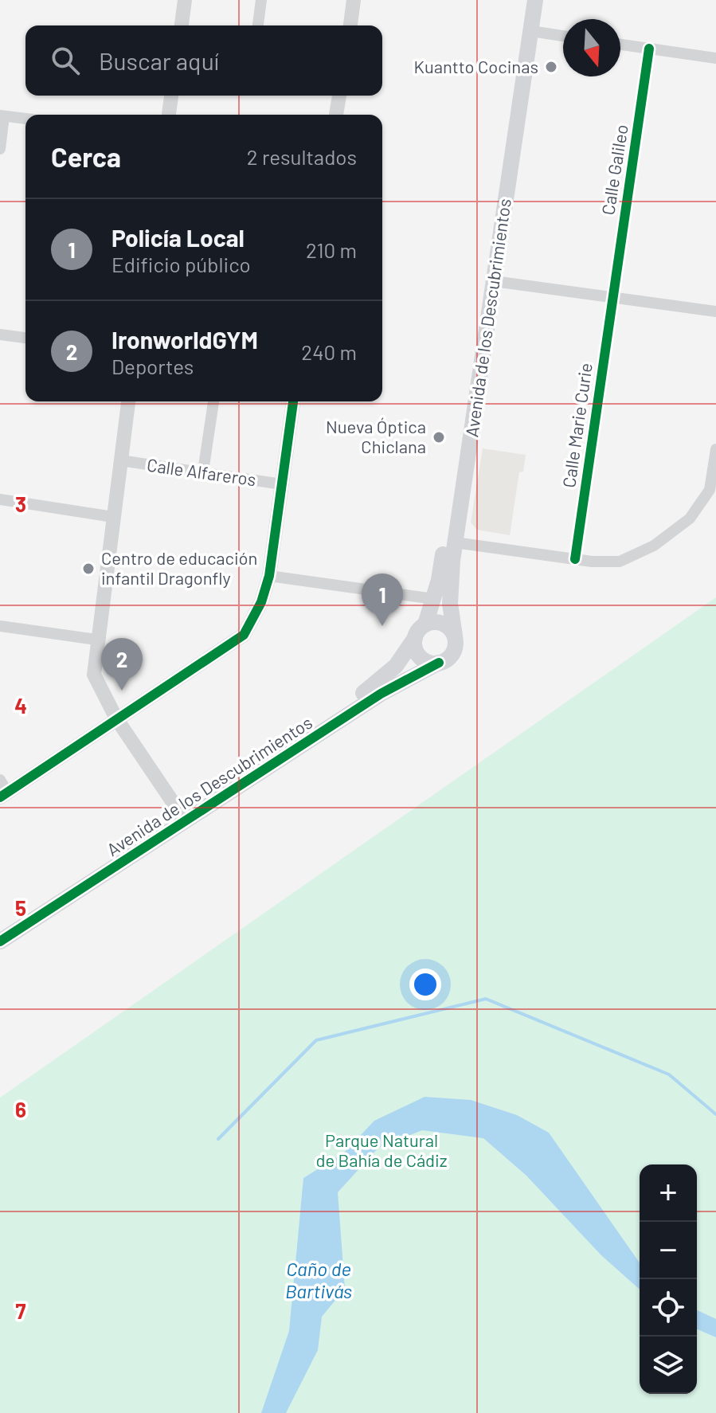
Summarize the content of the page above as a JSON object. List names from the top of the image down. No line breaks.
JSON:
{"streets":{"main road":["Avenida de los Descubrimientos"],"street":["Calle Galileo","Calle Marie Curie","Calle Alfareros"]},"crossings":[["Calle Galileo","Calle Marie Curie"]],"water":["Caño de Bartivás"],"parks":["Parque Natural de Bahía de Cádiz"],"places":["Kuantto Cocinas","Nueva Óptica Chiclana","Centro de educación infantil Dragonfly"],"north":"bottom","page":{"search":"Buscar aquí","heading":["Cerca","2 resultados"],"list":[{"mark":"1","name":"Policía Local","note":"Edificio público","value":"210 m"},{"mark":"2","name":"IronworldGYM","note":"Deportes","value":"240 m"}],"pins":["1","2"],"map_buttons":["+","−"]},"grid":{"rows":["3","4","5","6","7"]}}
